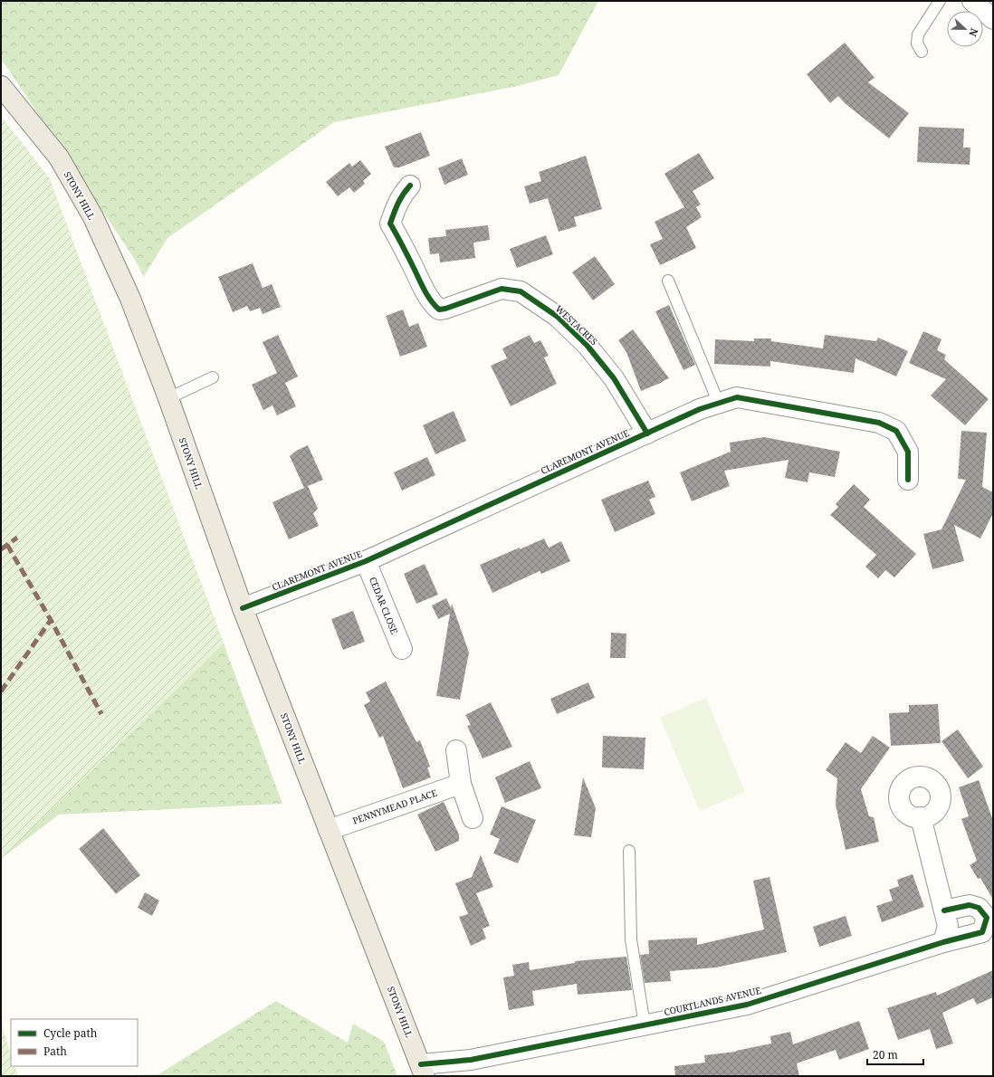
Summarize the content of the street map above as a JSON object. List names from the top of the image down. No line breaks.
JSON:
{"streets":{"main road":["STONY HILL"],"street":["WESTACRES","CLAREMONT AVENUE","CEDAR CLOSE","PENNYMEAD PLACE","COURTLANDS AVENUE"]},"crossings":[["STONY HILL","CLAREMONT AVENUE"],["STONY HILL","PENNYMEAD PLACE"],["STONY HILL","COURTLANDS AVENUE"],["WESTACRES","CLAREMONT AVENUE"],["CLAREMONT AVENUE","CEDAR CLOSE"]],"legend":["Cycle path","Path"],"scale_bar":"20 m","north":"right"}
